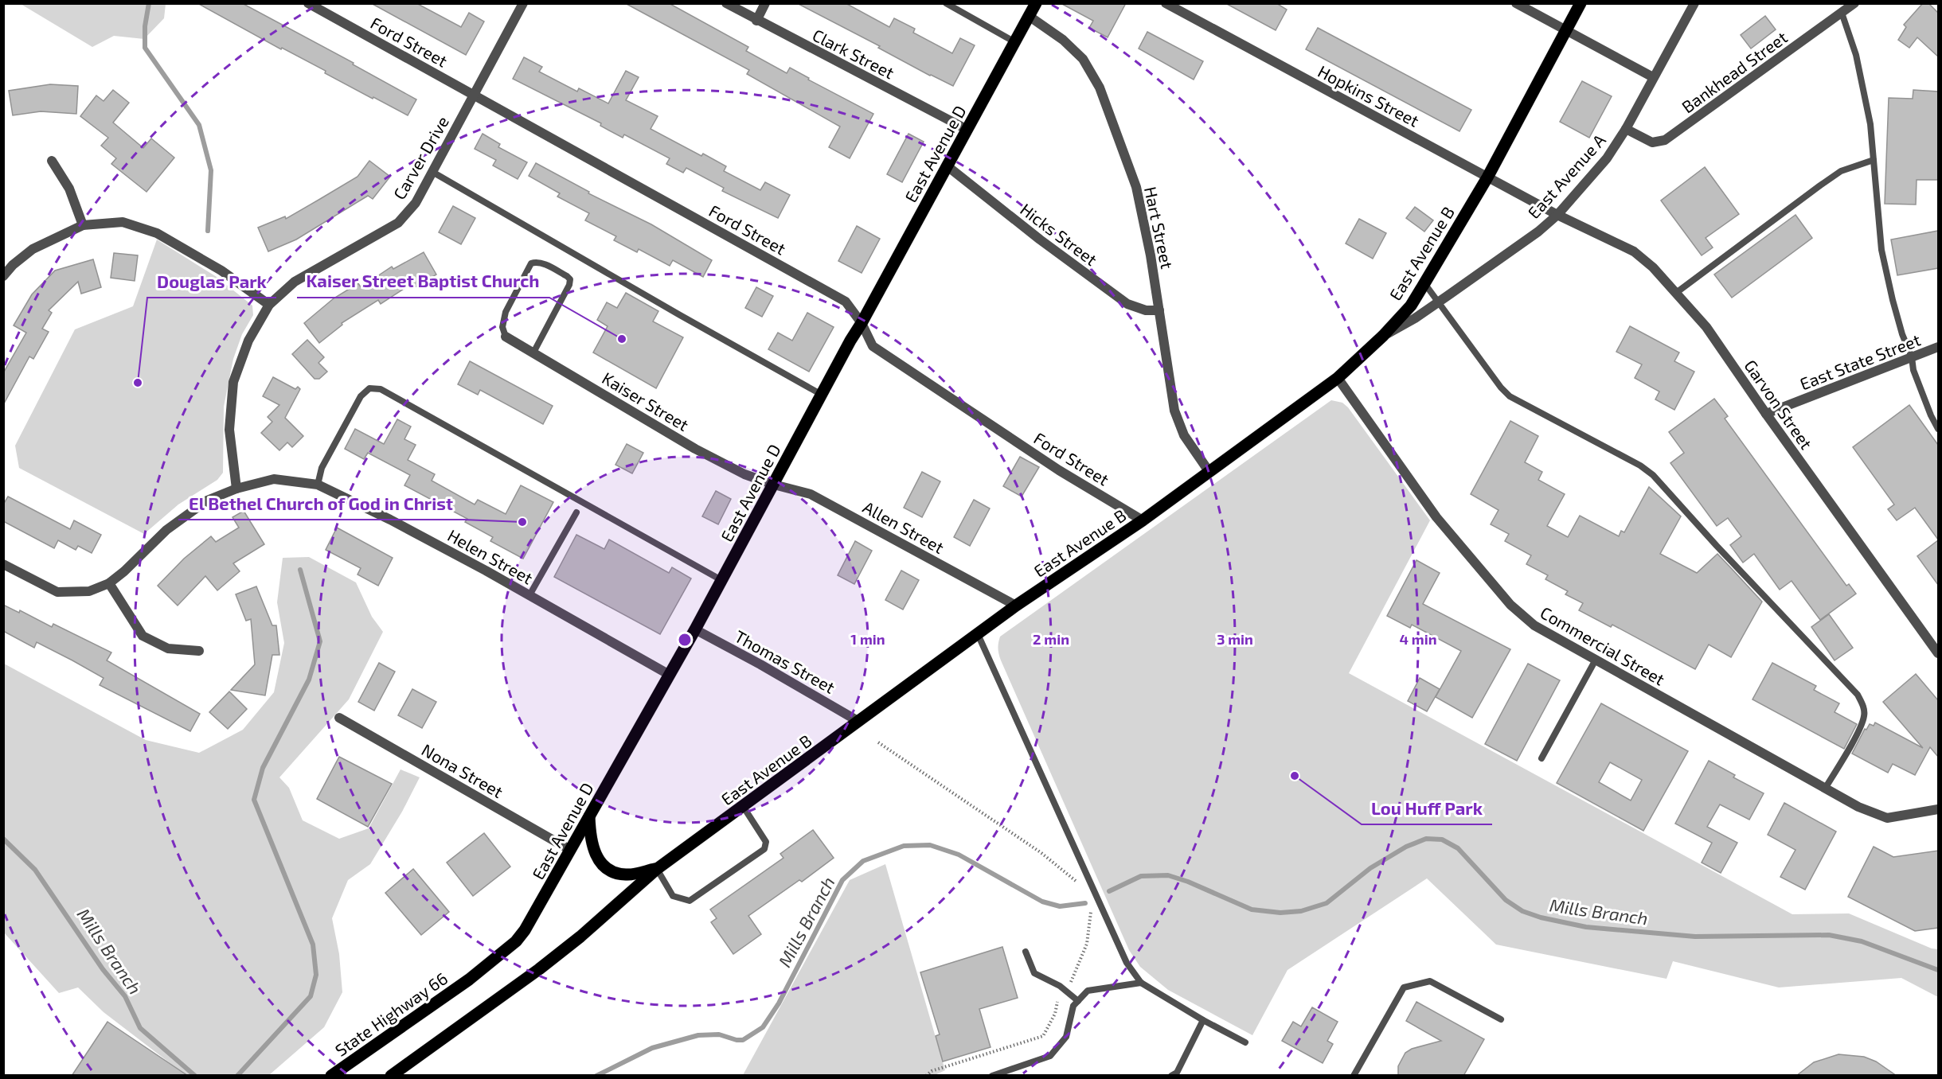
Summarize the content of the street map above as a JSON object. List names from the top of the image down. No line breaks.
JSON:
{"streets":{"main road":["East Avenue D","East Avenue B","State Highway 66"],"street":["Ford Street","Clark Street","Bankhead Street","Hopkins Street","Carver Drive","East Avenue A","Hart Street","Hicks Street","East State Street","Kaiser Street","Garvon Street","Allen Street","Helen Street","Commercial Street","Thomas Street","Nona Street"]},"crossings":[["Ford Street","East Avenue D"],["Ford Street","Carver Drive"],["Ford Street","East Avenue B"],["Clark Street","East Avenue D"],["Bankhead Street","East Avenue A"],["Hopkins Street","East Avenue A"],["Hopkins Street","East Avenue B"],["Hopkins Street","Garvon Street"],["East Avenue D","Hart Street"],["East Avenue D","Hicks Street"],["East Avenue D","Kaiser Street"],["East Avenue D","Allen Street"],["East Avenue D","Helen Street"],["East Avenue D","Thomas Street"],["East Avenue D","Nona Street"],["East Avenue D","State Highway 66"],["Carver Drive","Helen Street"],["East Avenue A","East Avenue B"],["East Avenue A","Garvon Street"],["Hart Street","Hicks Street"],["Hart Street","East Avenue B"],["East Avenue B","Allen Street"],["East Avenue B","Commercial Street"],["East Avenue B","Thomas Street"],["East State Street","Garvon Street"],["Kaiser Street","Allen Street"]],"water":["Mills Branch"],"places":["Kaiser Street Baptist Church","Douglas Park","El Bethel Church of God in Christ","Lou Huff Park"],"rings":["1 min","2 min","3 min","4 min"]}
